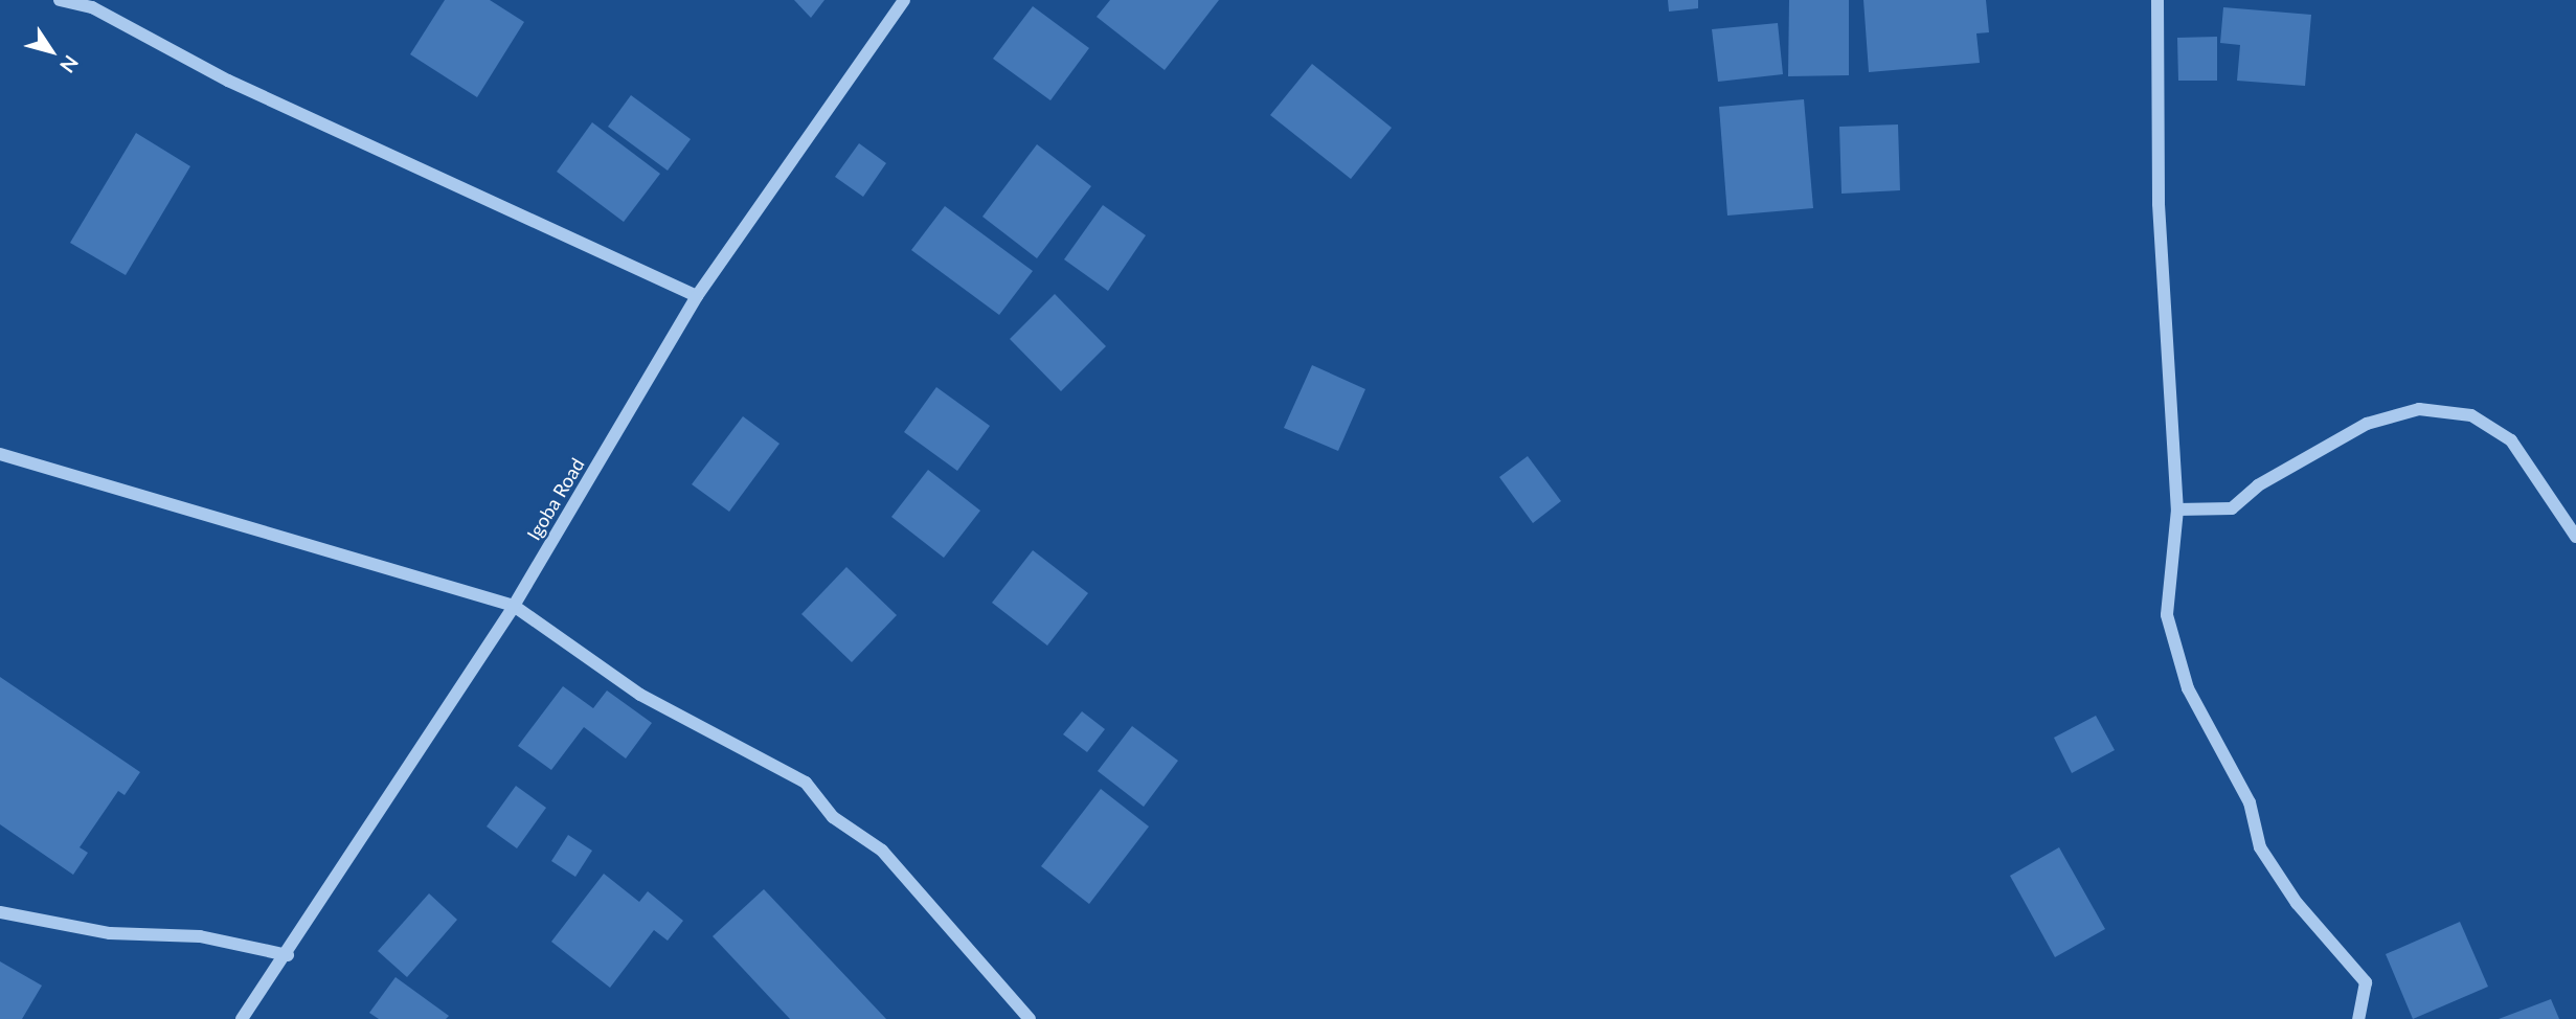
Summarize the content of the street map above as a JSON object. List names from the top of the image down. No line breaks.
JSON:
{"streets":{"street":["Igoba Road"]},"north":"bottom right"}
